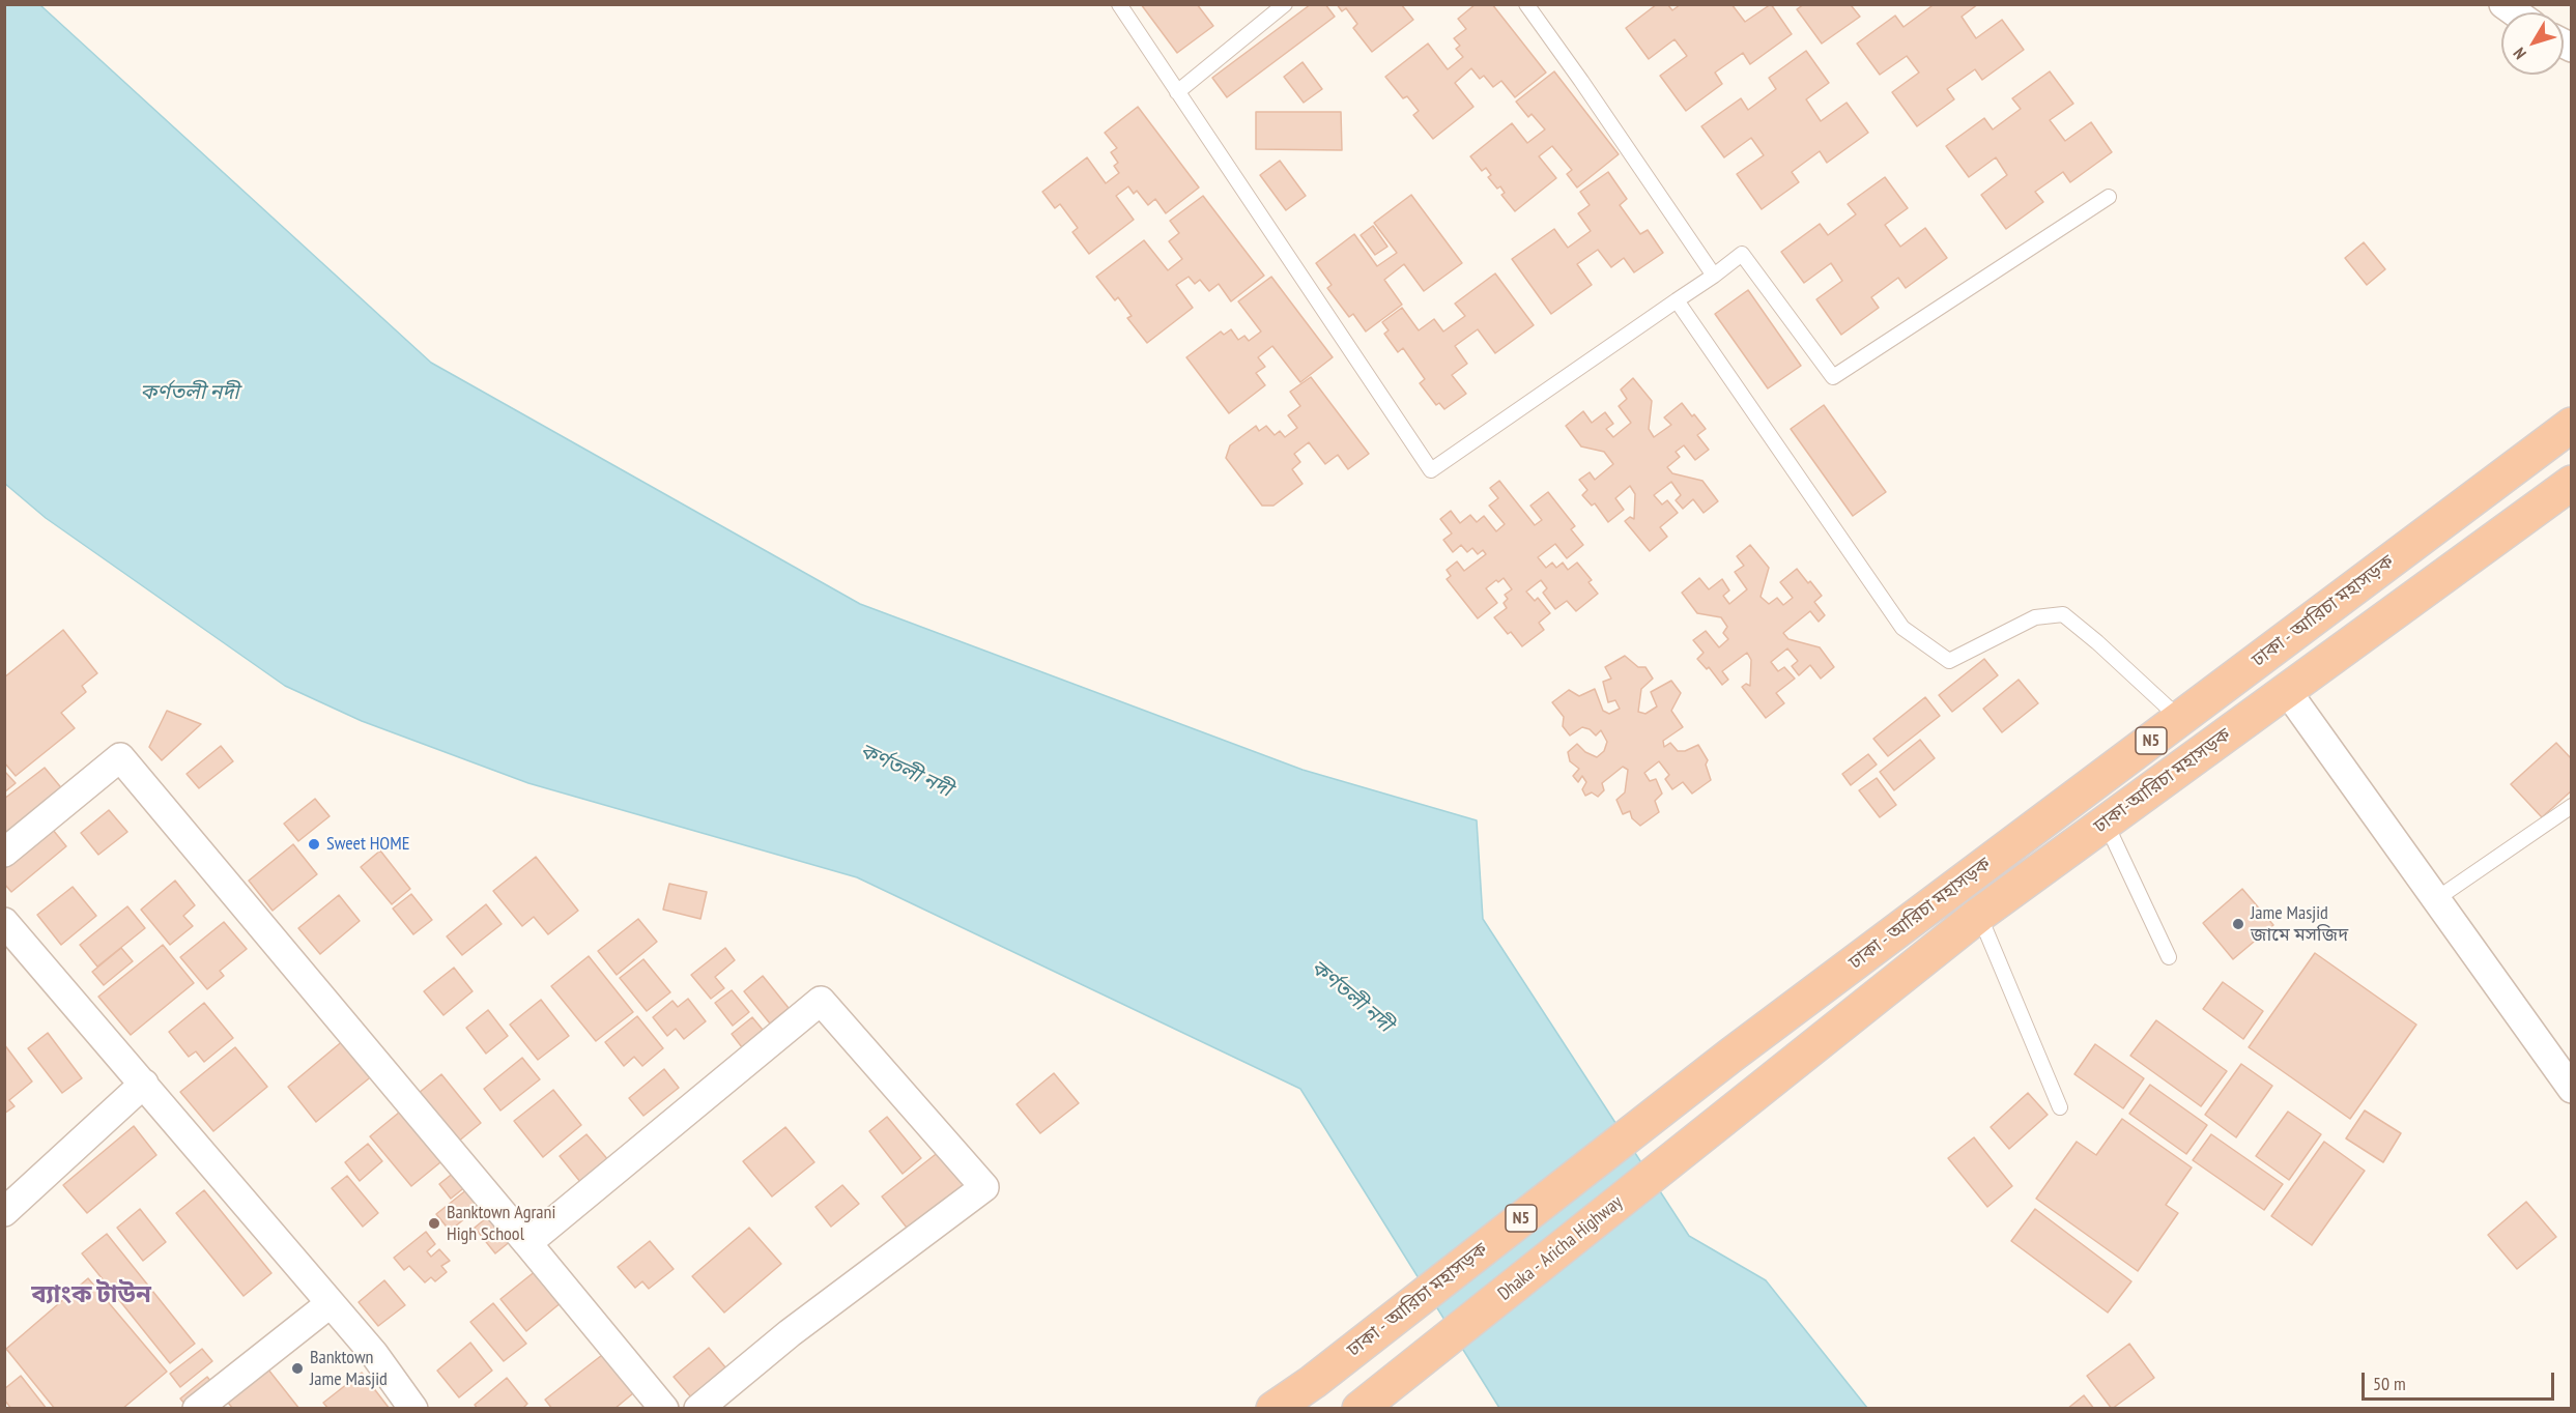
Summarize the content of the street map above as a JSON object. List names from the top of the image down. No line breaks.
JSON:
{"streets":{"highway":["ঢাকা - আরিচা মহাসড়ক","N5","ঢাকা-আরিচা মহাসড়ক","Dhaka - Aricha Highway"]},"crossings":[["ঢাকা-আরিচা মহাসড়ক","Dhaka - Aricha Highway"]],"districts":["ব্যাংক টাউন"],"water":["কর্ণতলী নদী"],"places":["Sweet HOME","Jame Masjid জামে মসজিদ","Banktown Agrani High School","Banktown Jame Masjid"],"scale_bar":"50 m","north":"bottom left"}
